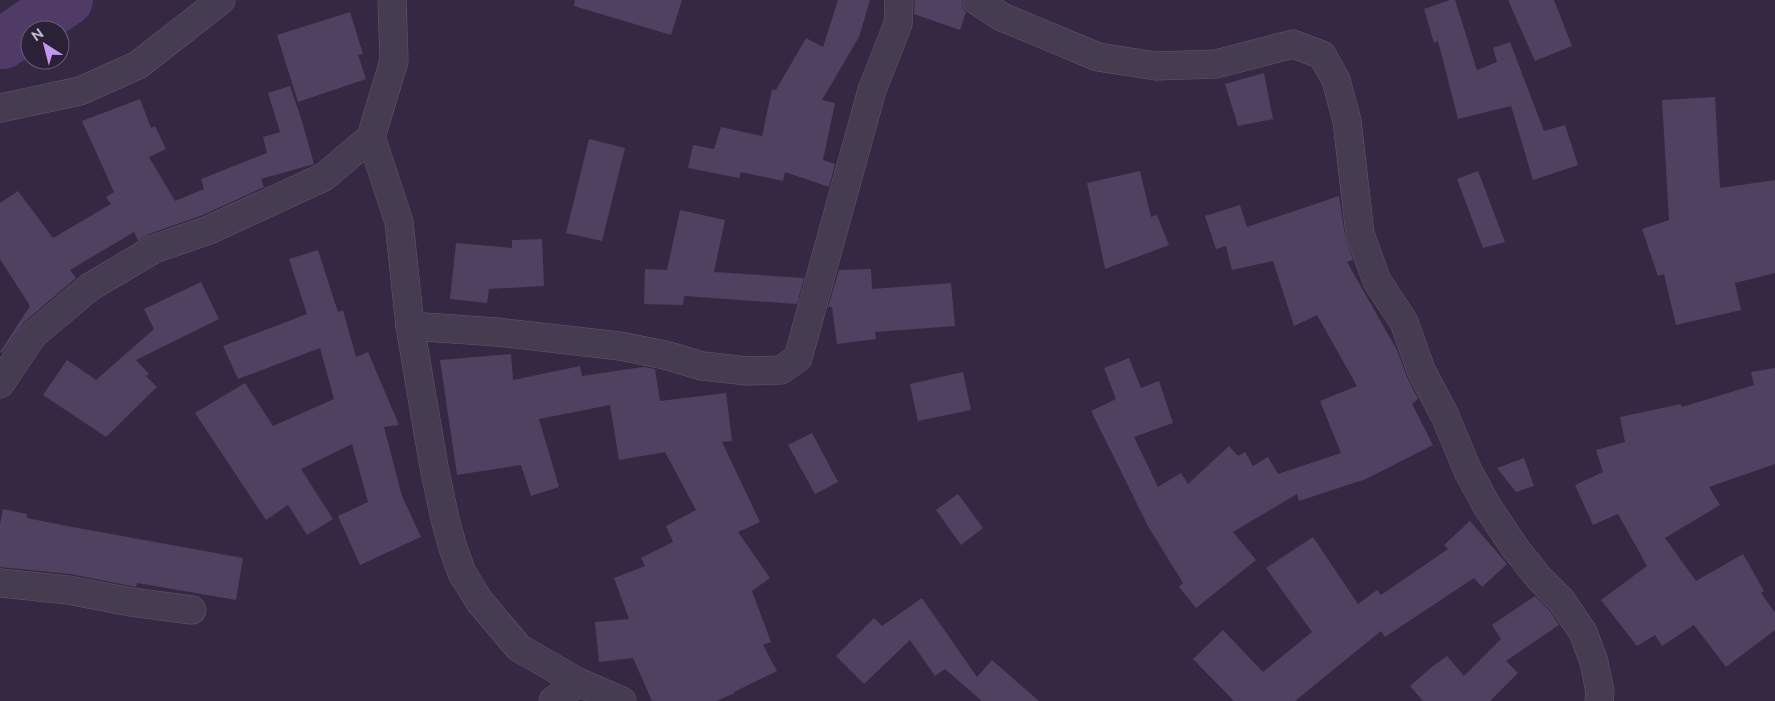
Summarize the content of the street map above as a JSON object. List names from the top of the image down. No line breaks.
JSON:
{"north":"top left"}
